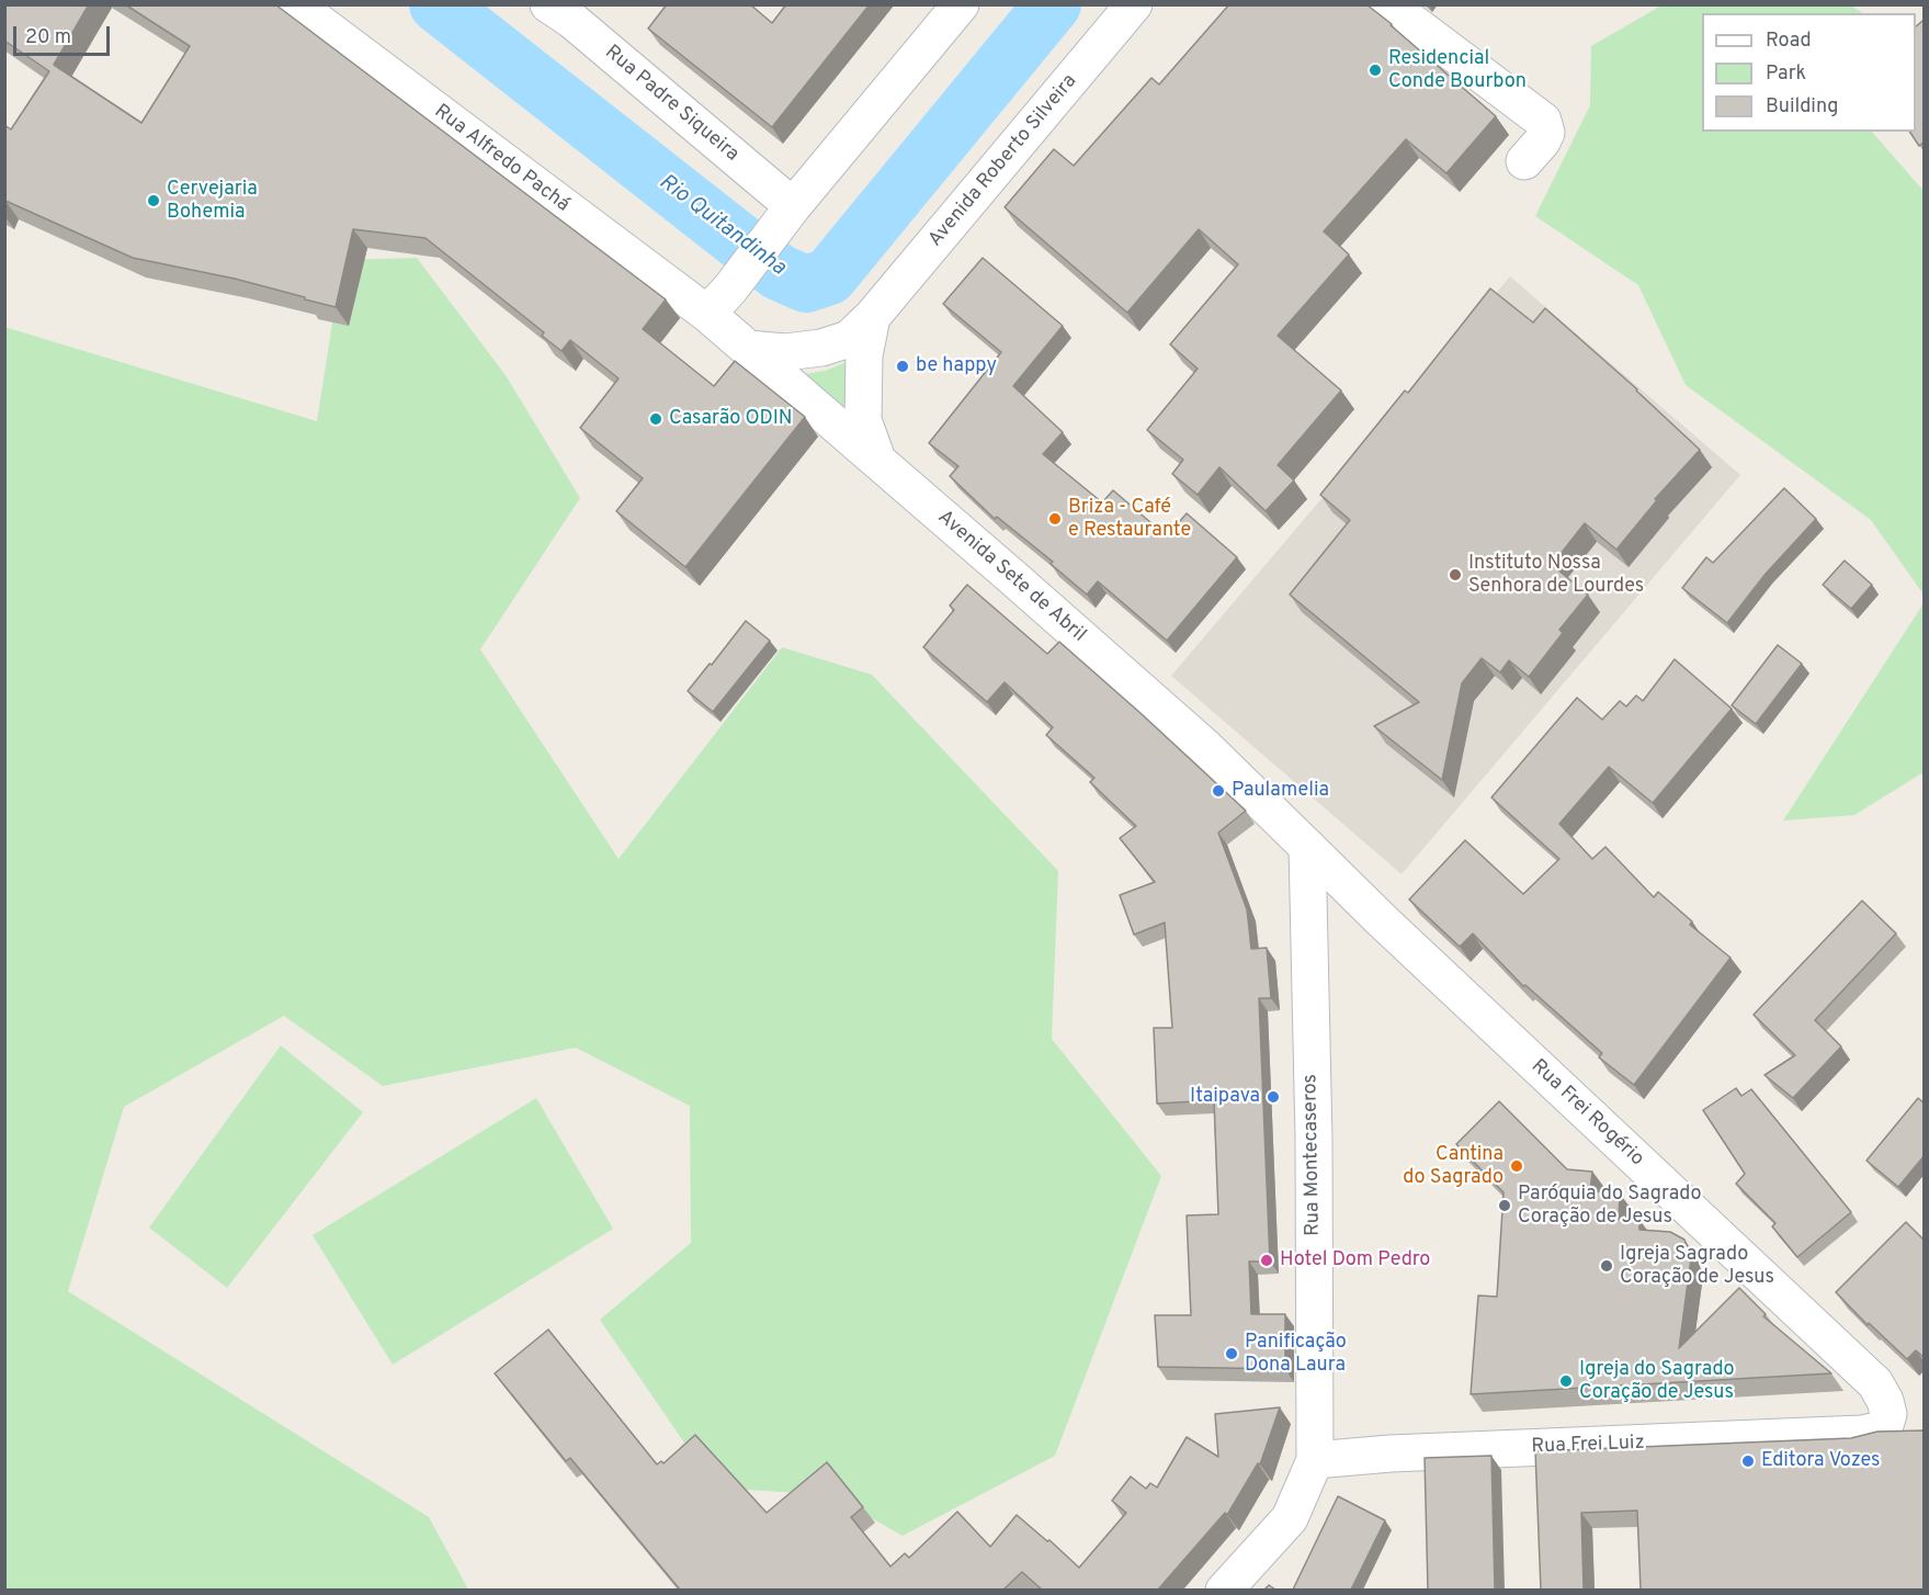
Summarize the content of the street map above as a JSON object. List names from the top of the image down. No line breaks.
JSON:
{"streets":{"main road":["Rua Padre Siqueira","Rua Alfredo Pachá","Avenida Roberto Silveira","Avenida Sete de Abril","Rua Frei Rogério","Rua Montecaseros","Rua Frei Luiz"]},"crossings":[["Rua Alfredo Pachá","Avenida Sete de Abril"],["Avenida Roberto Silveira","Avenida Sete de Abril"],["Avenida Sete de Abril","Rua Frei Rogério"],["Avenida Sete de Abril","Rua Montecaseros"],["Rua Frei Rogério","Rua Montecaseros"],["Rua Frei Rogério","Rua Frei Luiz"],["Rua Montecaseros","Rua Frei Luiz"]],"water":["Rio Quitandinha"],"places":["Residencial Conde Bourbon","Cervejaria Bohemia","be happy","Casarão ODIN","Briza - Café e Restaurante","Instituto Nossa Senhora de Lourdes","Paulamelia","Itaipava","Cantina do Sagrado","Paróquia do Sagrado Coração de Jesus","Hotel Dom Pedro","Igreja Sagrado Coração de Jesus","Panificação Dona Laura","Igreja do Sagrado Coração de Jesus","Editora Vozes"],"legend":["Road","Park","Building"],"scale_bar":"20 m"}
